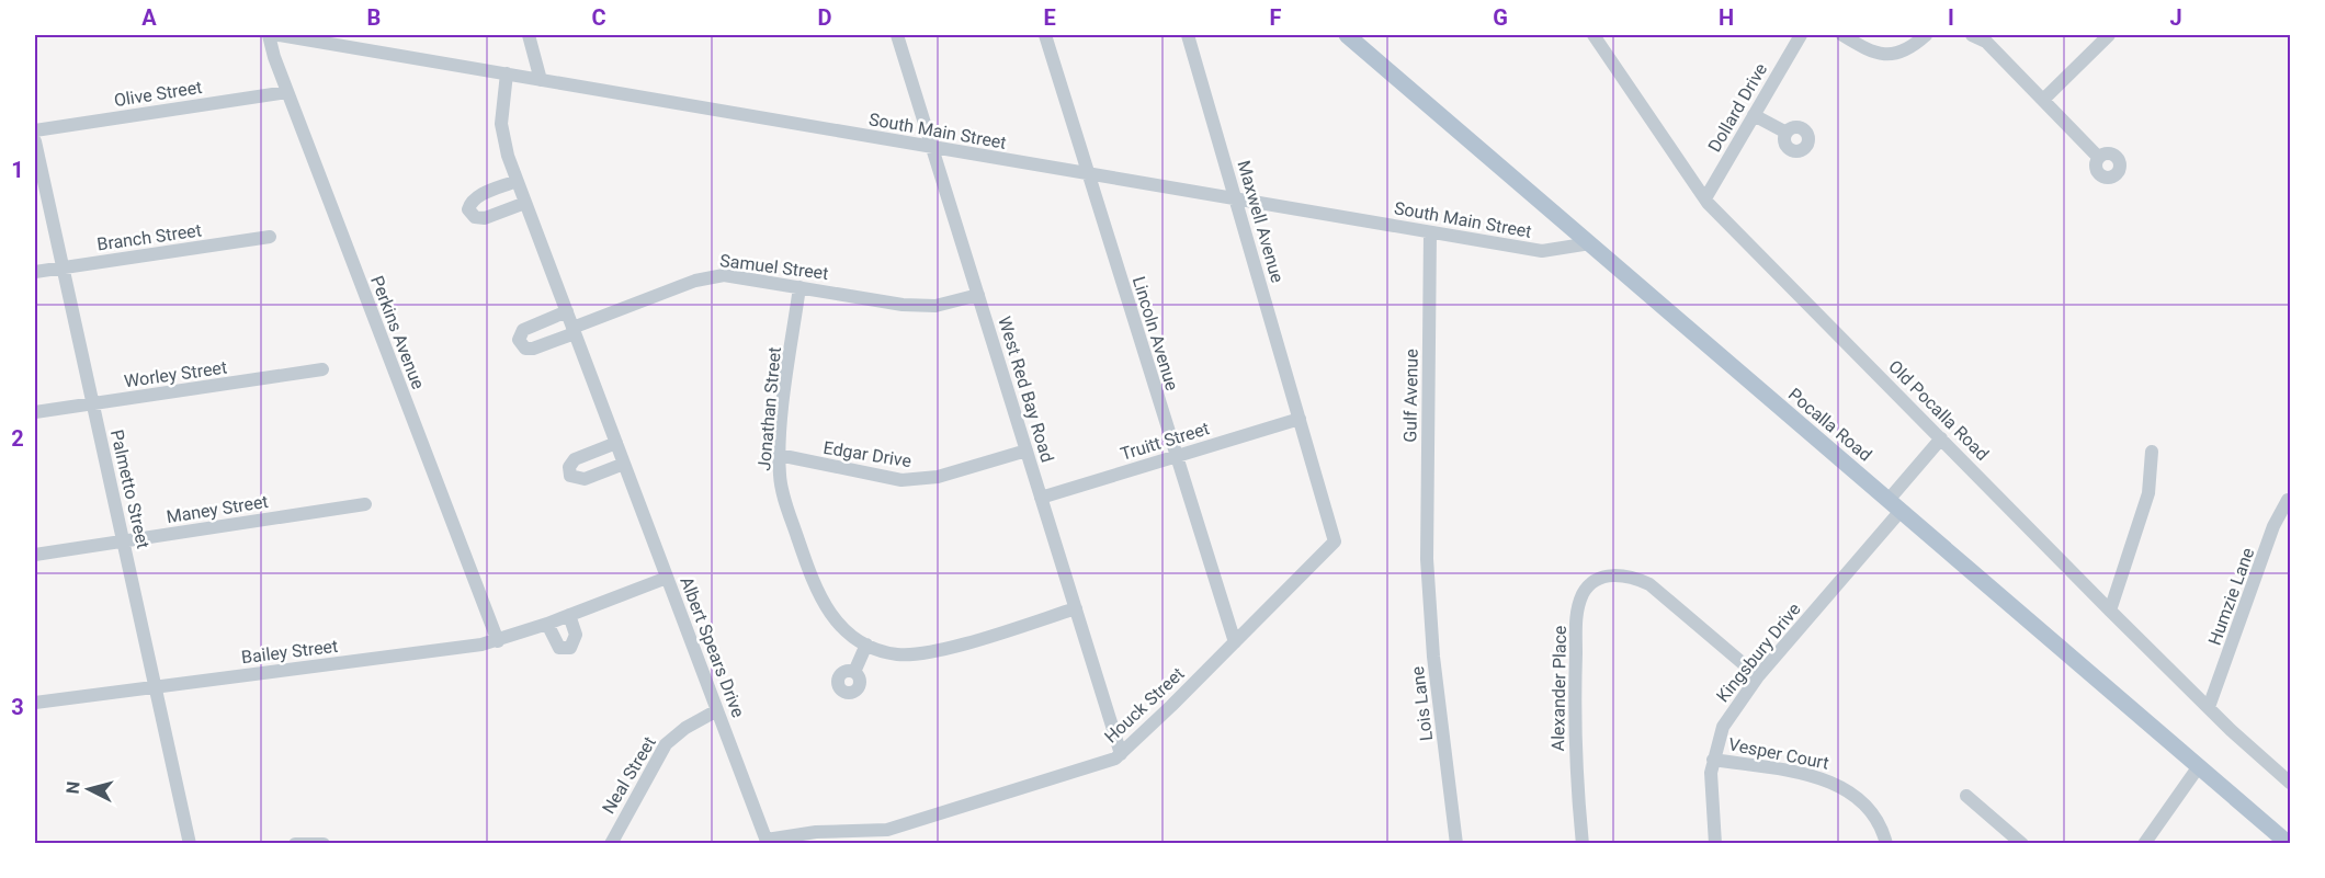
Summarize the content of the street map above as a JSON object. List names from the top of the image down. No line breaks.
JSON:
{"streets":{"main road":["Pocalla Road"],"street":["Olive Street","Dollard Drive","South Main Street","Maxwell Avenue","Branch Street","Samuel Street","Perkins Avenue","Lincoln Avenue","Worley Street","West Red Bay Road","Gulf Avenue","Jonathan Street","Old Pocalla Road","Truitt Street","Edgar Drive","Palmetto Street","Maney Street","Humzie Lane","Albert Spears Drive","Bailey Street","Kingsbury Drive","Alexander Place","Lois Lane","Houck Street","Vesper Court","Neal Street"]},"crossings":[["Olive Street","Perkins Avenue"],["Dollard Drive","Old Pocalla Road"],["South Main Street","Maxwell Avenue"],["South Main Street","Lincoln Avenue"],["South Main Street","West Red Bay Road"],["South Main Street","Gulf Avenue"],["South Main Street","Pocalla Road"],["South Main Street","Albert Spears Drive"],["Maxwell Avenue","Truitt Street"],["Maxwell Avenue","Houck Street"],["Branch Street","Palmetto Street"],["Samuel Street","West Red Bay Road"],["Samuel Street","Jonathan Street"],["Samuel Street","Albert Spears Drive"],["Perkins Avenue","Bailey Street"],["Lincoln Avenue","Truitt Street"],["Lincoln Avenue","Houck Street"],["Worley Street","Palmetto Street"],["West Red Bay Road","Jonathan Street"],["West Red Bay Road","Truitt Street"],["West Red Bay Road","Edgar Drive"],["West Red Bay Road","Houck Street"],["Gulf Avenue","Lois Lane"],["Jonathan Street","Edgar Drive"],["Old Pocalla Road","Humzie Lane"],["Old Pocalla Road","Kingsbury Drive"],["Pocalla Road","Kingsbury Drive"],["Truitt Street","Houck Street"],["Palmetto Street","Maney Street"],["Palmetto Street","Bailey Street"],["Albert Spears Drive","Bailey Street"],["Albert Spears Drive","Houck Street"],["Albert Spears Drive","Neal Street"],["Kingsbury Drive","Alexander Place"],["Kingsbury Drive","Vesper Court"]],"north":"left","grid":{"columns":["A","B","C","D","E","F","G","H","I","J"],"rows":["1","2","3"]}}
